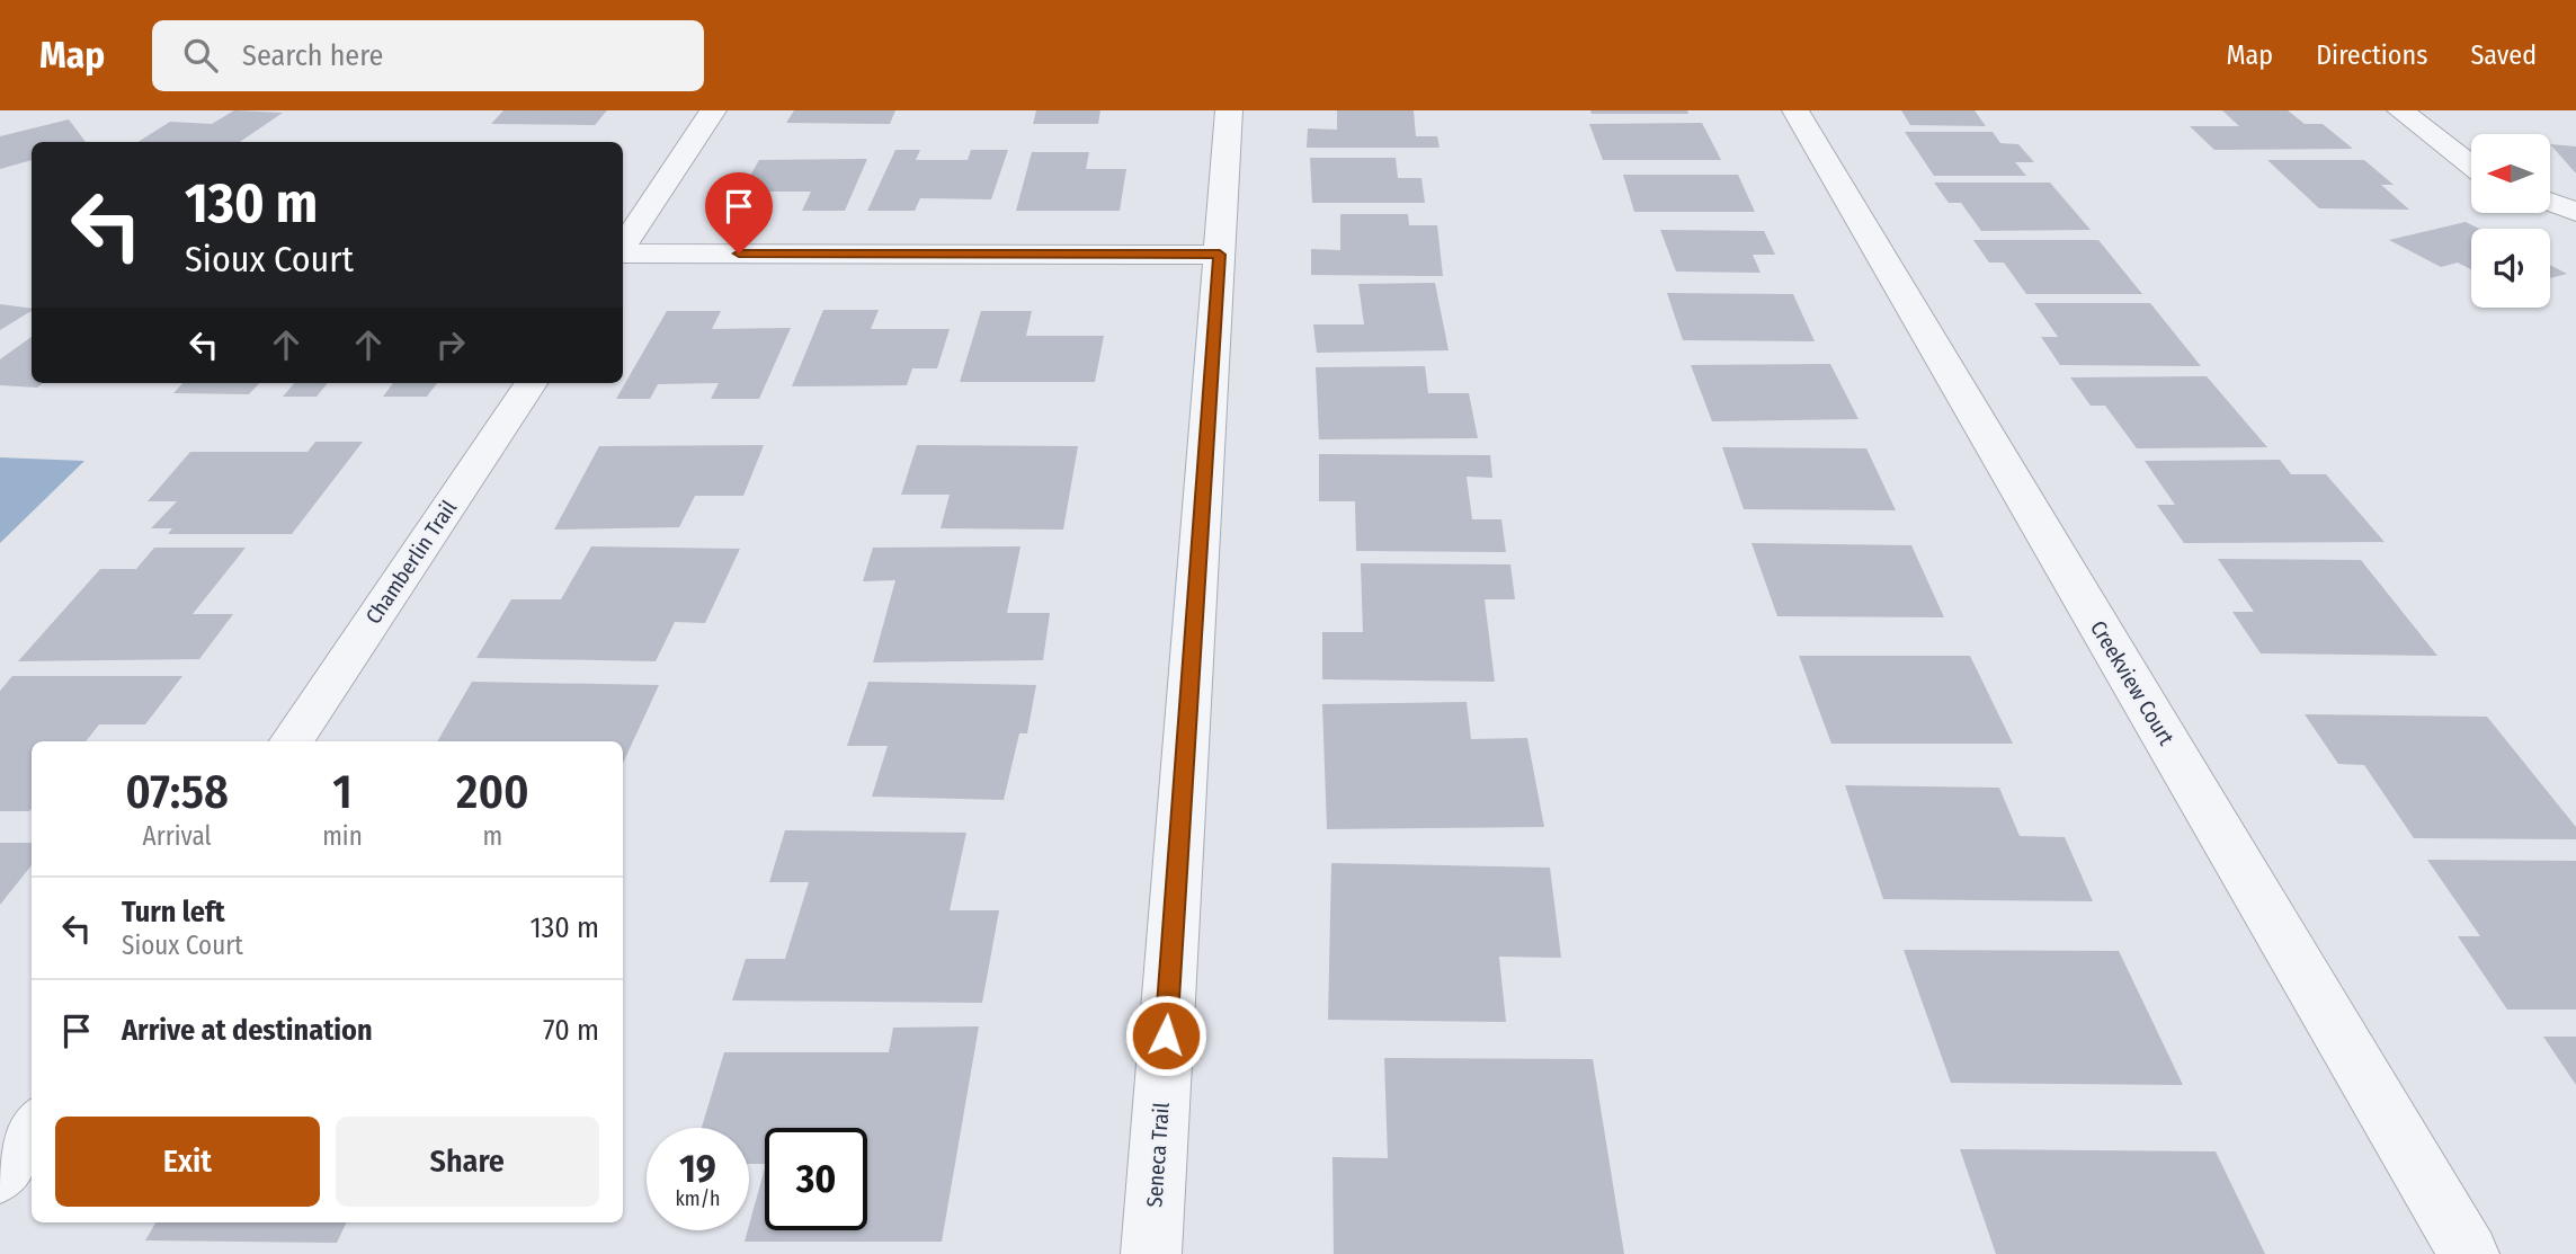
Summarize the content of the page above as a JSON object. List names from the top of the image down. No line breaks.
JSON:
{"streets":{"street":["Chamberlin Trail","Creekview Court","Seneca Trail"]},"north":"left","page":{"header":"Map","search":"Search here","nav":["Map","Directions","Saved"],"turn":["130 m","Sioux Court"],"eta":["07:58","Arrival","1","min","200","m"],"list":[{"name":"Turn left","note":"Sioux Court","value":"130 m"},{"name":"Arrive at destination","value":"70 m"}],"buttons":["Exit","Share"],"speed":"19 km/h","limit":"30"}}
